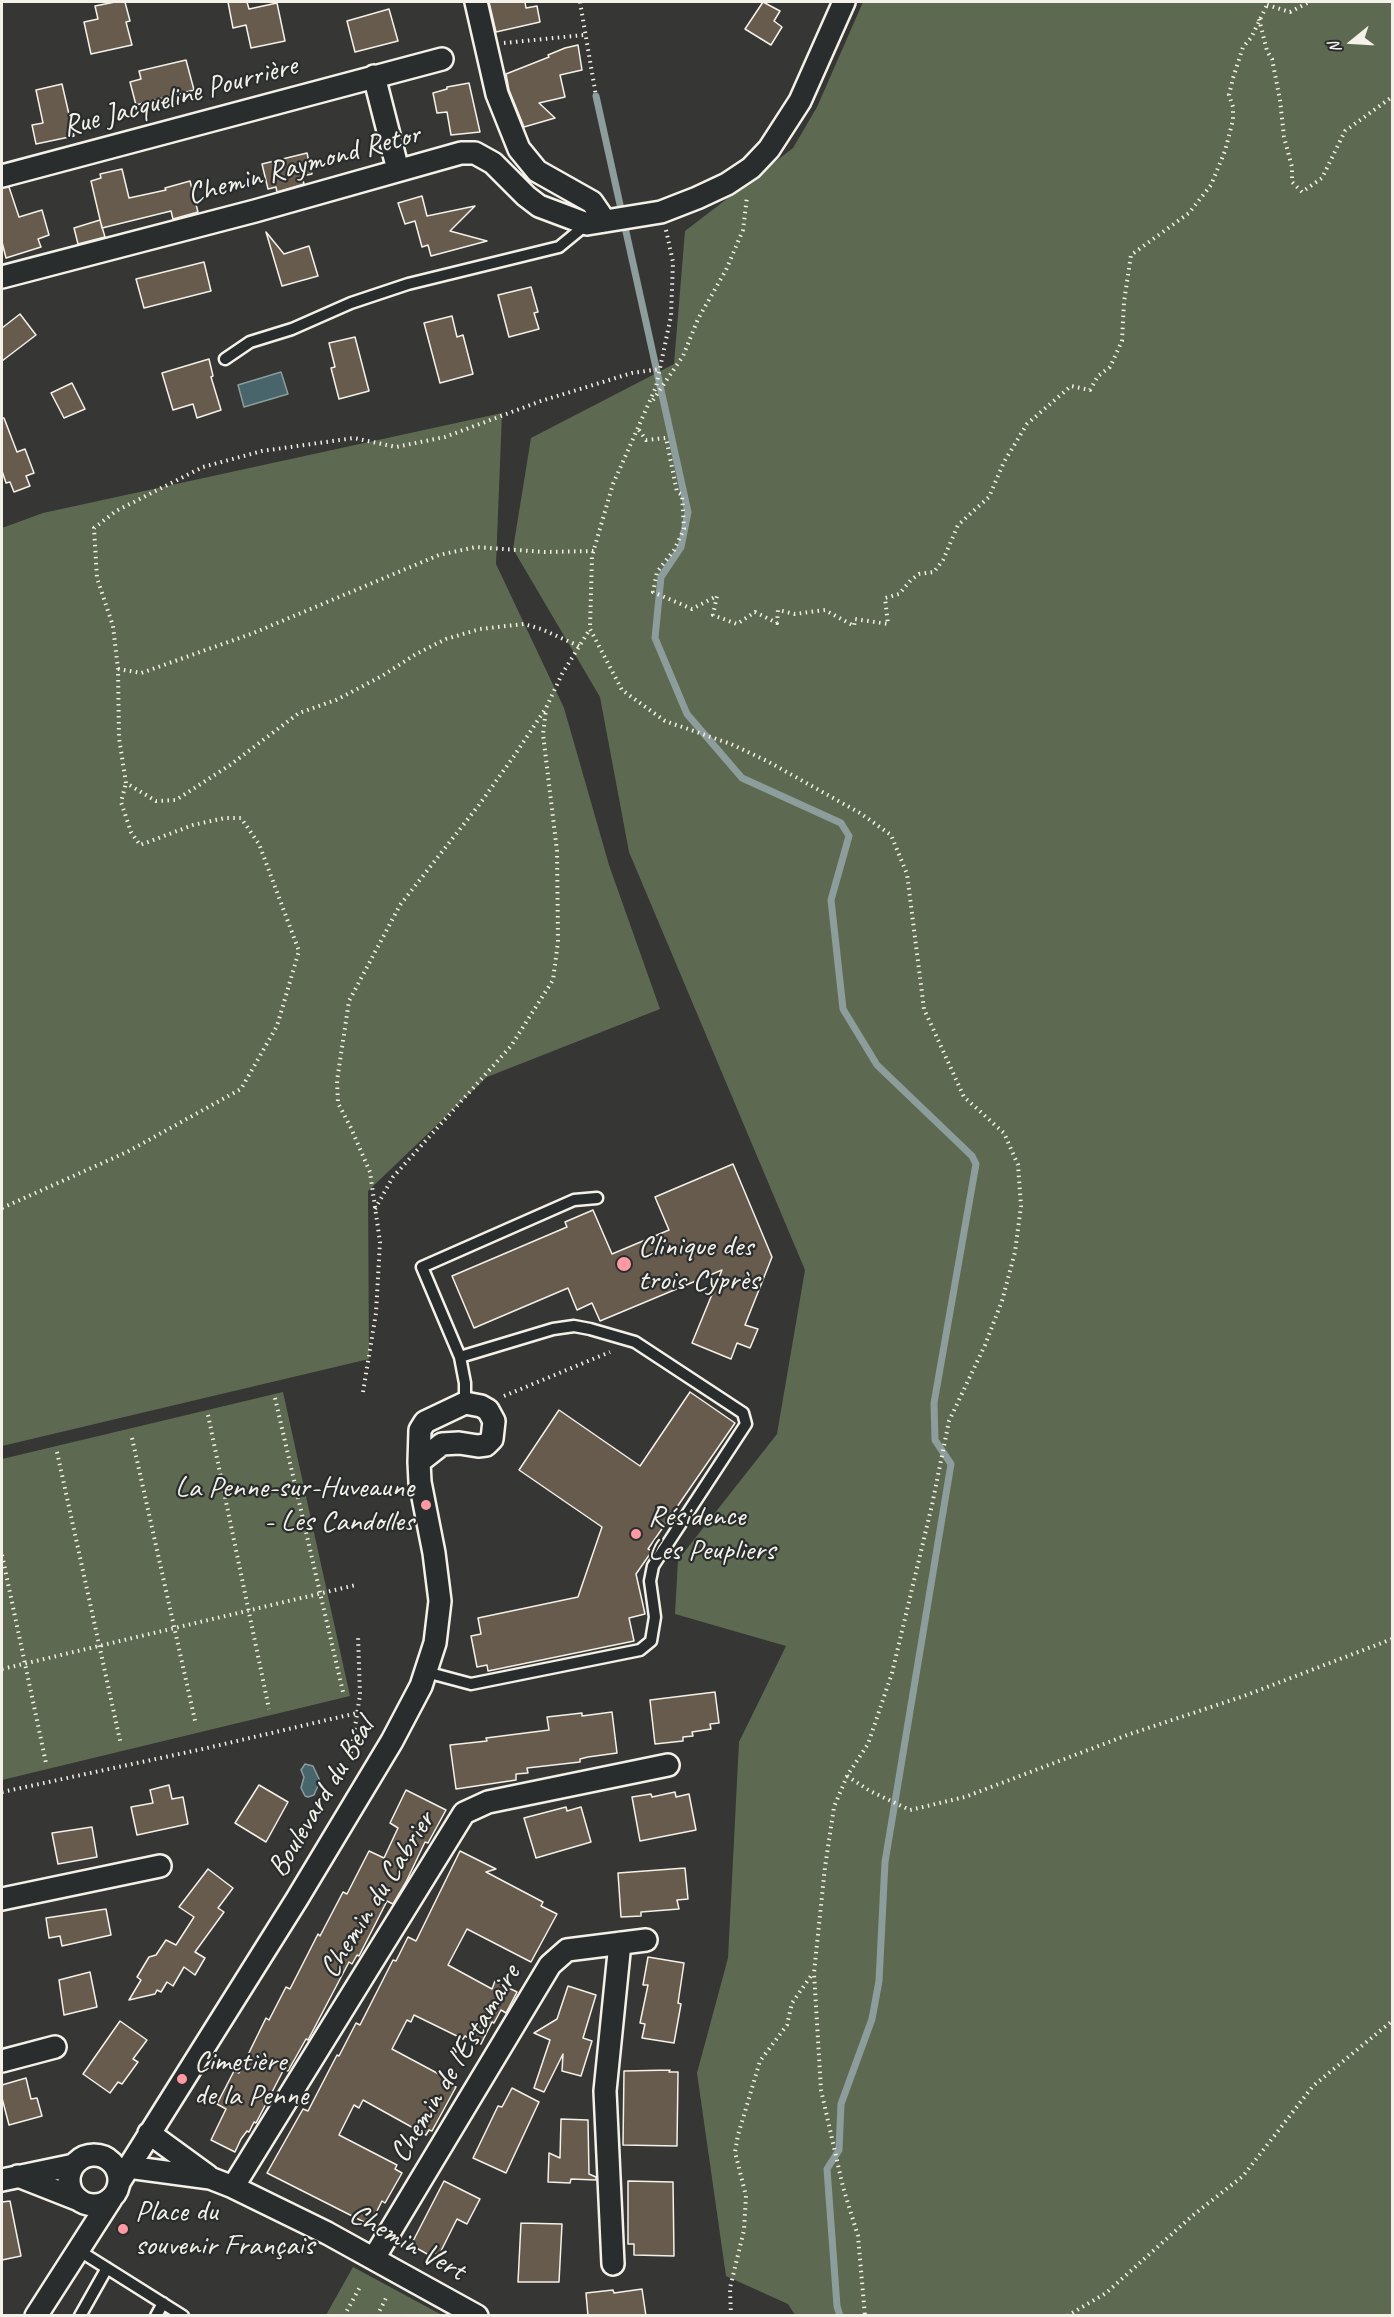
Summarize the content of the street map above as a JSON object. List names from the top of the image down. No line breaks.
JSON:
{"streets":{"street":["Rue Jacqueline Pourrière","Chemin Raymond Retor","Boulevard du Béal","Chemin du Cabrier","Chemin de l'Estamaire","Chemin Vert"]},"crossings":[["Boulevard du Béal","Chemin Vert"],["Chemin du Cabrier","Chemin Vert"],["Chemin de l'Estamaire","Chemin Vert"]],"places":["Clinique des trois Cyprès","La Penne-sur-Huveaune - Les Candolles","Résidence Les Peupliers","Cimetière de la Penne","Place du souvenir Français"],"north":"left"}
